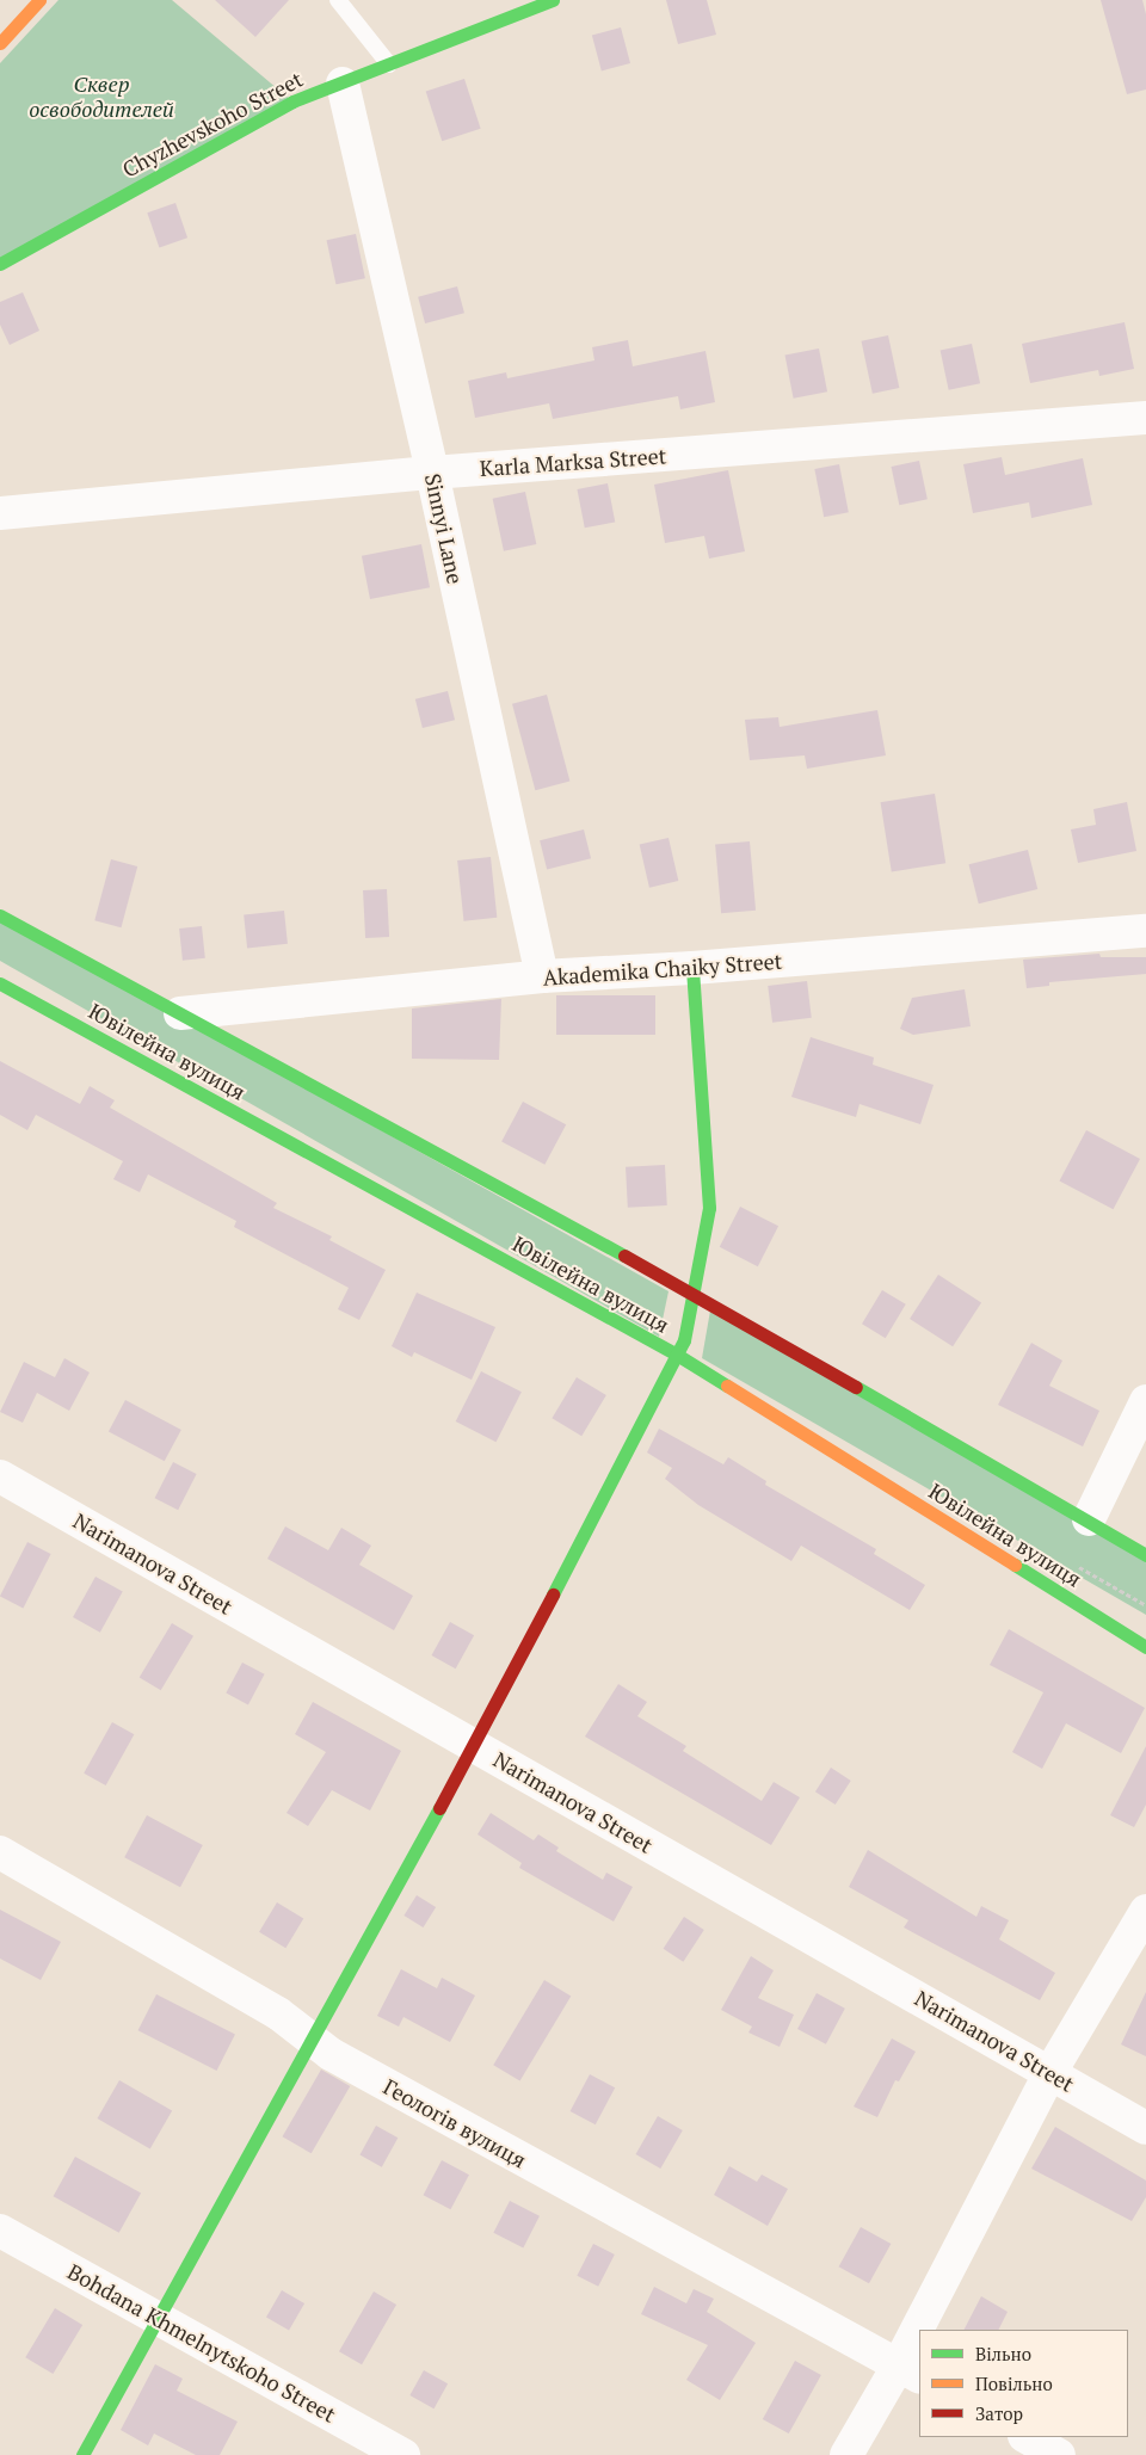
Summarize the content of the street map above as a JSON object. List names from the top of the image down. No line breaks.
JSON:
{"streets":{"street":["Chyzhevskoho Street","Karla Marksa Street","Sinnyi Lane","Akademika Chaiky Street","Ювілейна вулиця","Narimanova Street","Геологів вулиця","Bohdana Khmelnytskoho Street"]},"crossings":[["Chyzhevskoho Street","Sinnyi Lane"],["Karla Marksa Street","Sinnyi Lane"],["Sinnyi Lane","Akademika Chaiky Street"],["Akademika Chaiky Street","Ювілейна вулиця"]],"parks":["Сквер освободителей"],"legend":["Вільно","Повільно","Затор"]}
